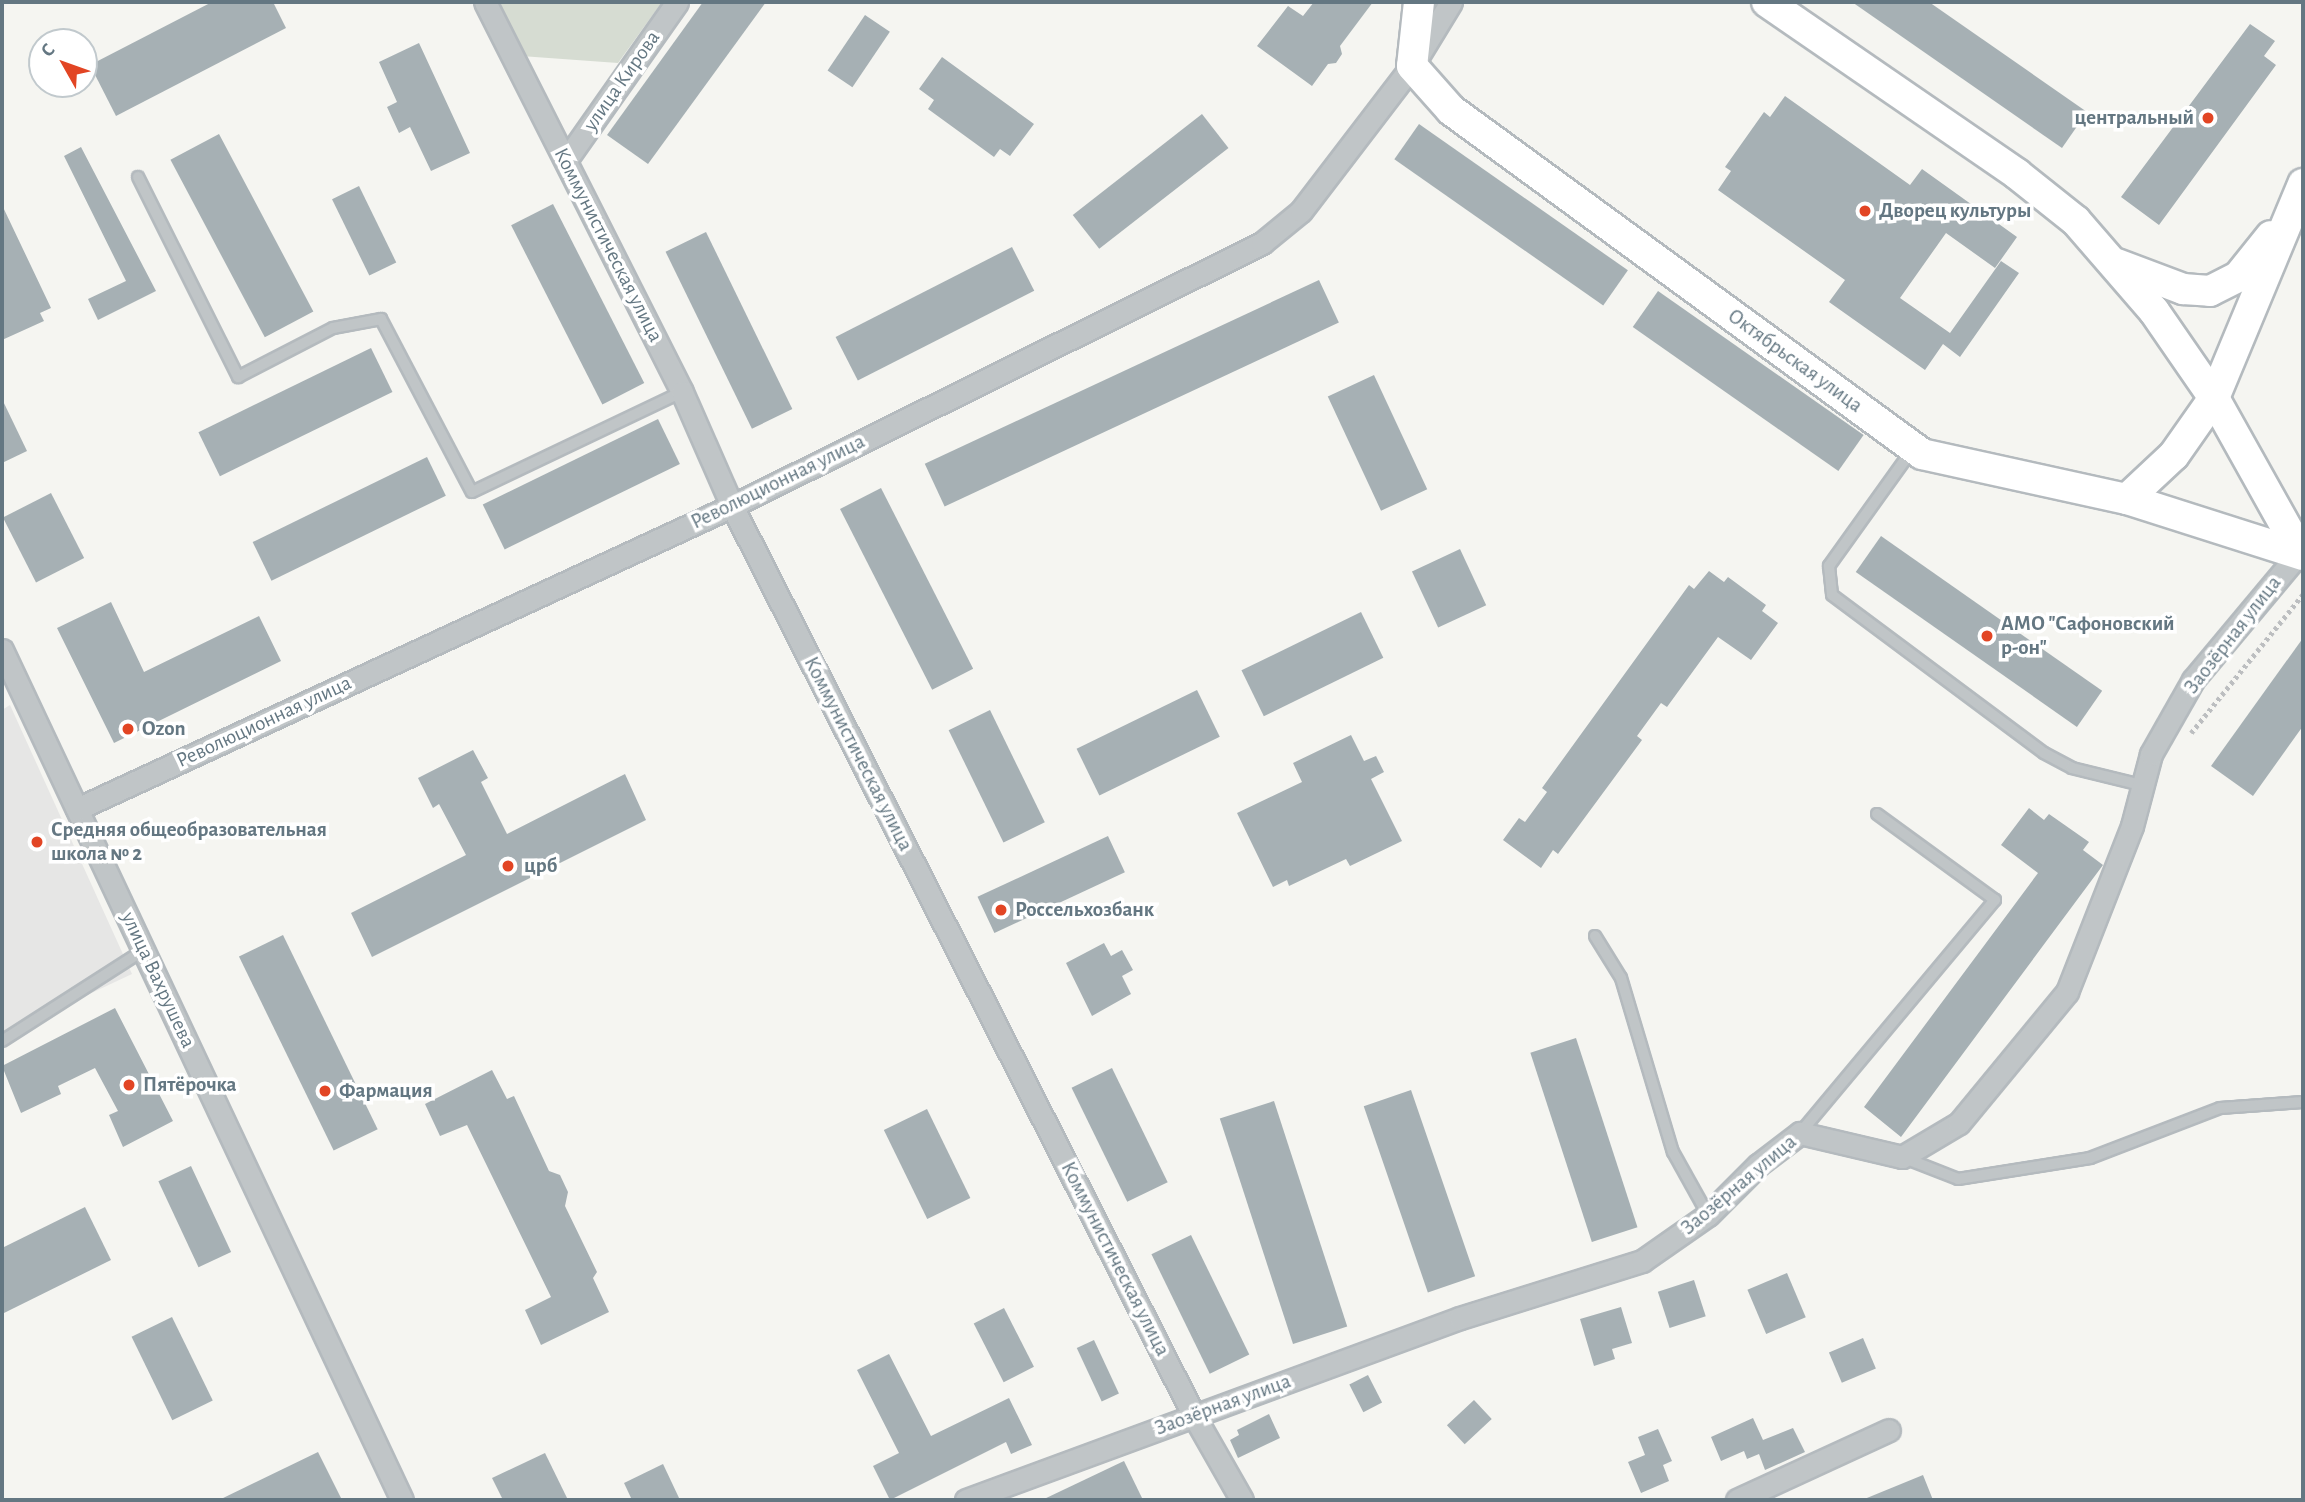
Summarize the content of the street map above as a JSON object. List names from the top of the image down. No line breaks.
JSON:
{"streets":{"main road":["Октябрьская улица"],"street":["улица Кирова","Коммунистическая улица","Революционная улица","Заозёрная улица","улица Вахрушева"]},"crossings":[["улица Кирова","Коммунистическая улица"],["Коммунистическая улица","Революционная улица"],["Коммунистическая улица","Заозёрная улица"],["Октябрьская улица","Революционная улица"],["Октябрьская улица","Заозёрная улица"],["Революционная улица","улица Вахрушева"]],"places":["центральный","Дворец культуры","АМО \"Сафоновский р-он\"","Ozon","Средняя общеобразовательная школа № 2","црб","Россельхозбанк","Пятёрочка","Фармация"],"north":"top left"}
